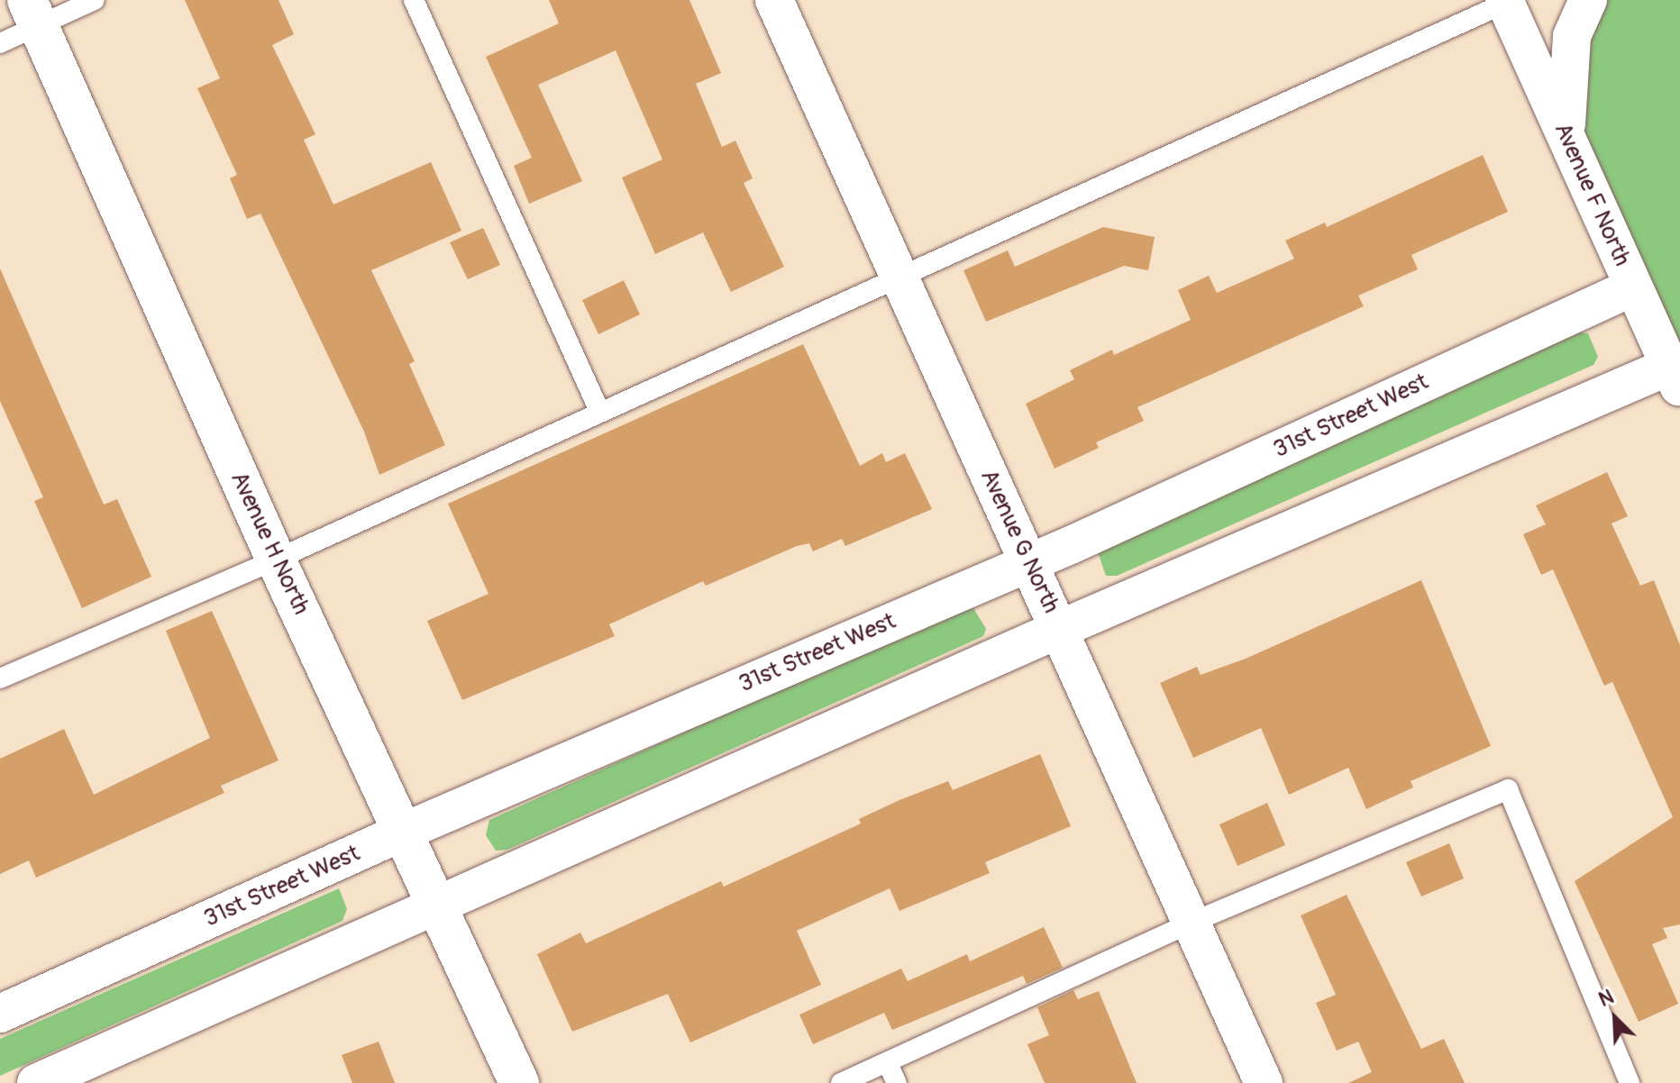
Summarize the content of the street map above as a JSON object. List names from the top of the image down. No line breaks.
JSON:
{"streets":{"street":["Avenue F North","31st Street West","Avenue G North","Avenue H North"]},"crossings":[["Avenue F North","31st Street West"],["31st Street West","Avenue G North"],["31st Street West","Avenue H North"]],"north":"top left"}
